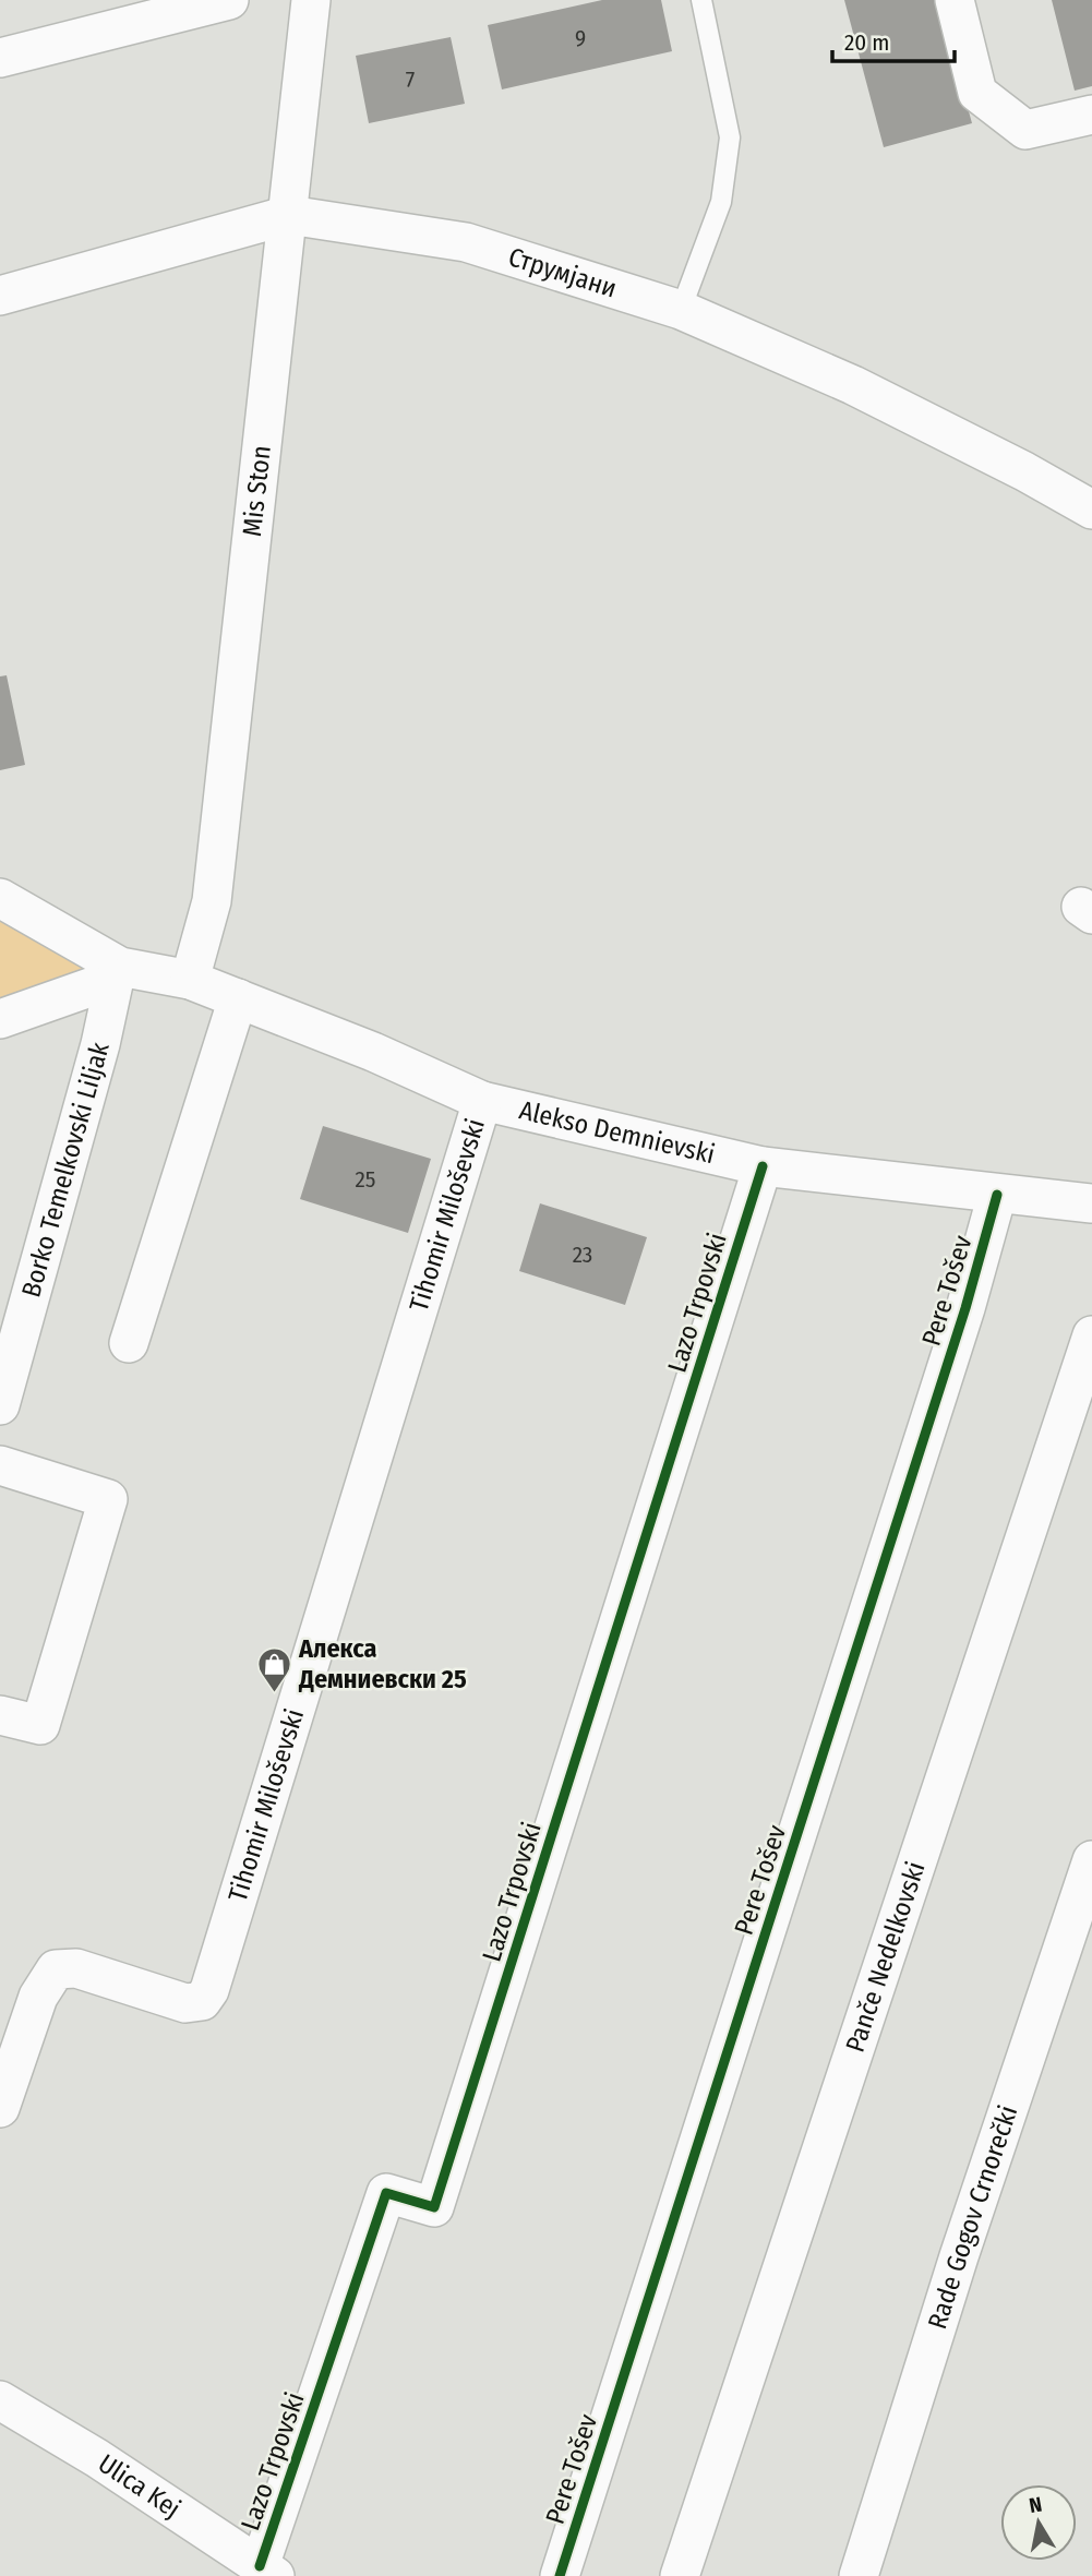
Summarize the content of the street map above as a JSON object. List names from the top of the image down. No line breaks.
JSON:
{"streets":{"street":["Струмјани","Mis Ston","Alekso Demnievski","Borko Temelkovski Liljak","Tihomir Miloševski","Pere Tošev","Lazo Trpovski","Panče Nedelkovski","Rade Gogov Crnorečki","Ulica Kej"]},"crossings":[["Струмјани","Mis Ston"],["Mis Ston","Alekso Demnievski"],["Alekso Demnievski","Borko Temelkovski Liljak"],["Alekso Demnievski","Tihomir Miloševski"],["Alekso Demnievski","Pere Tošev"],["Alekso Demnievski","Lazo Trpovski"],["Lazo Trpovski","Ulica Kej"]],"places":{"shop":["Алекса Демниевски 25"]},"house_numbers":["9","7","25","23"],"scale_bar":"20 m","north":"top"}
